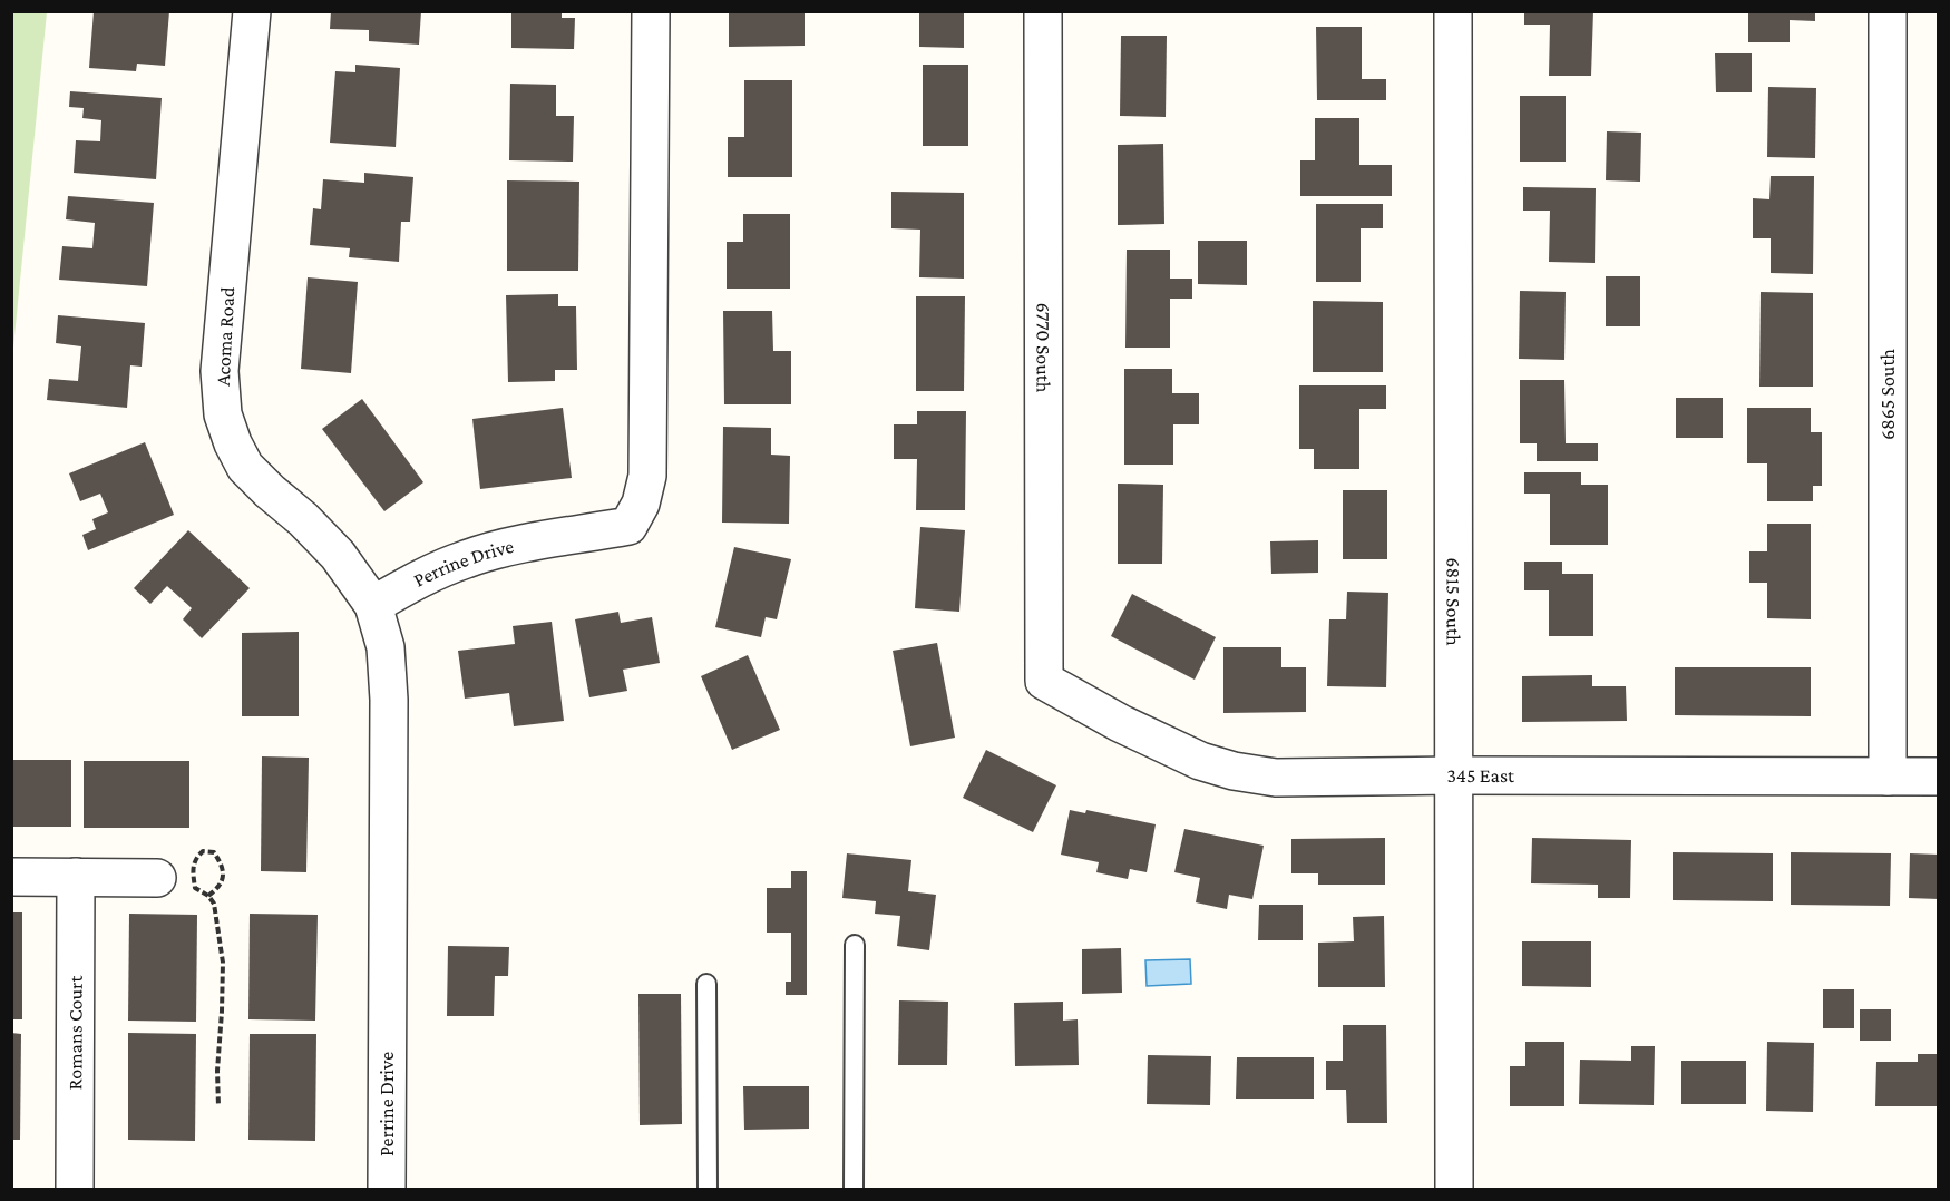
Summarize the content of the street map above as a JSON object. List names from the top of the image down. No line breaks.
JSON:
{"streets":{"street":["Acoma Road","6770 South","6865 South","Perrine Drive","6815 South","345 East","Romans Court"]},"crossings":[["Acoma Road","Perrine Drive"],["6770 South","345 East"],["6865 South","345 East"],["6815 South","345 East"]]}
